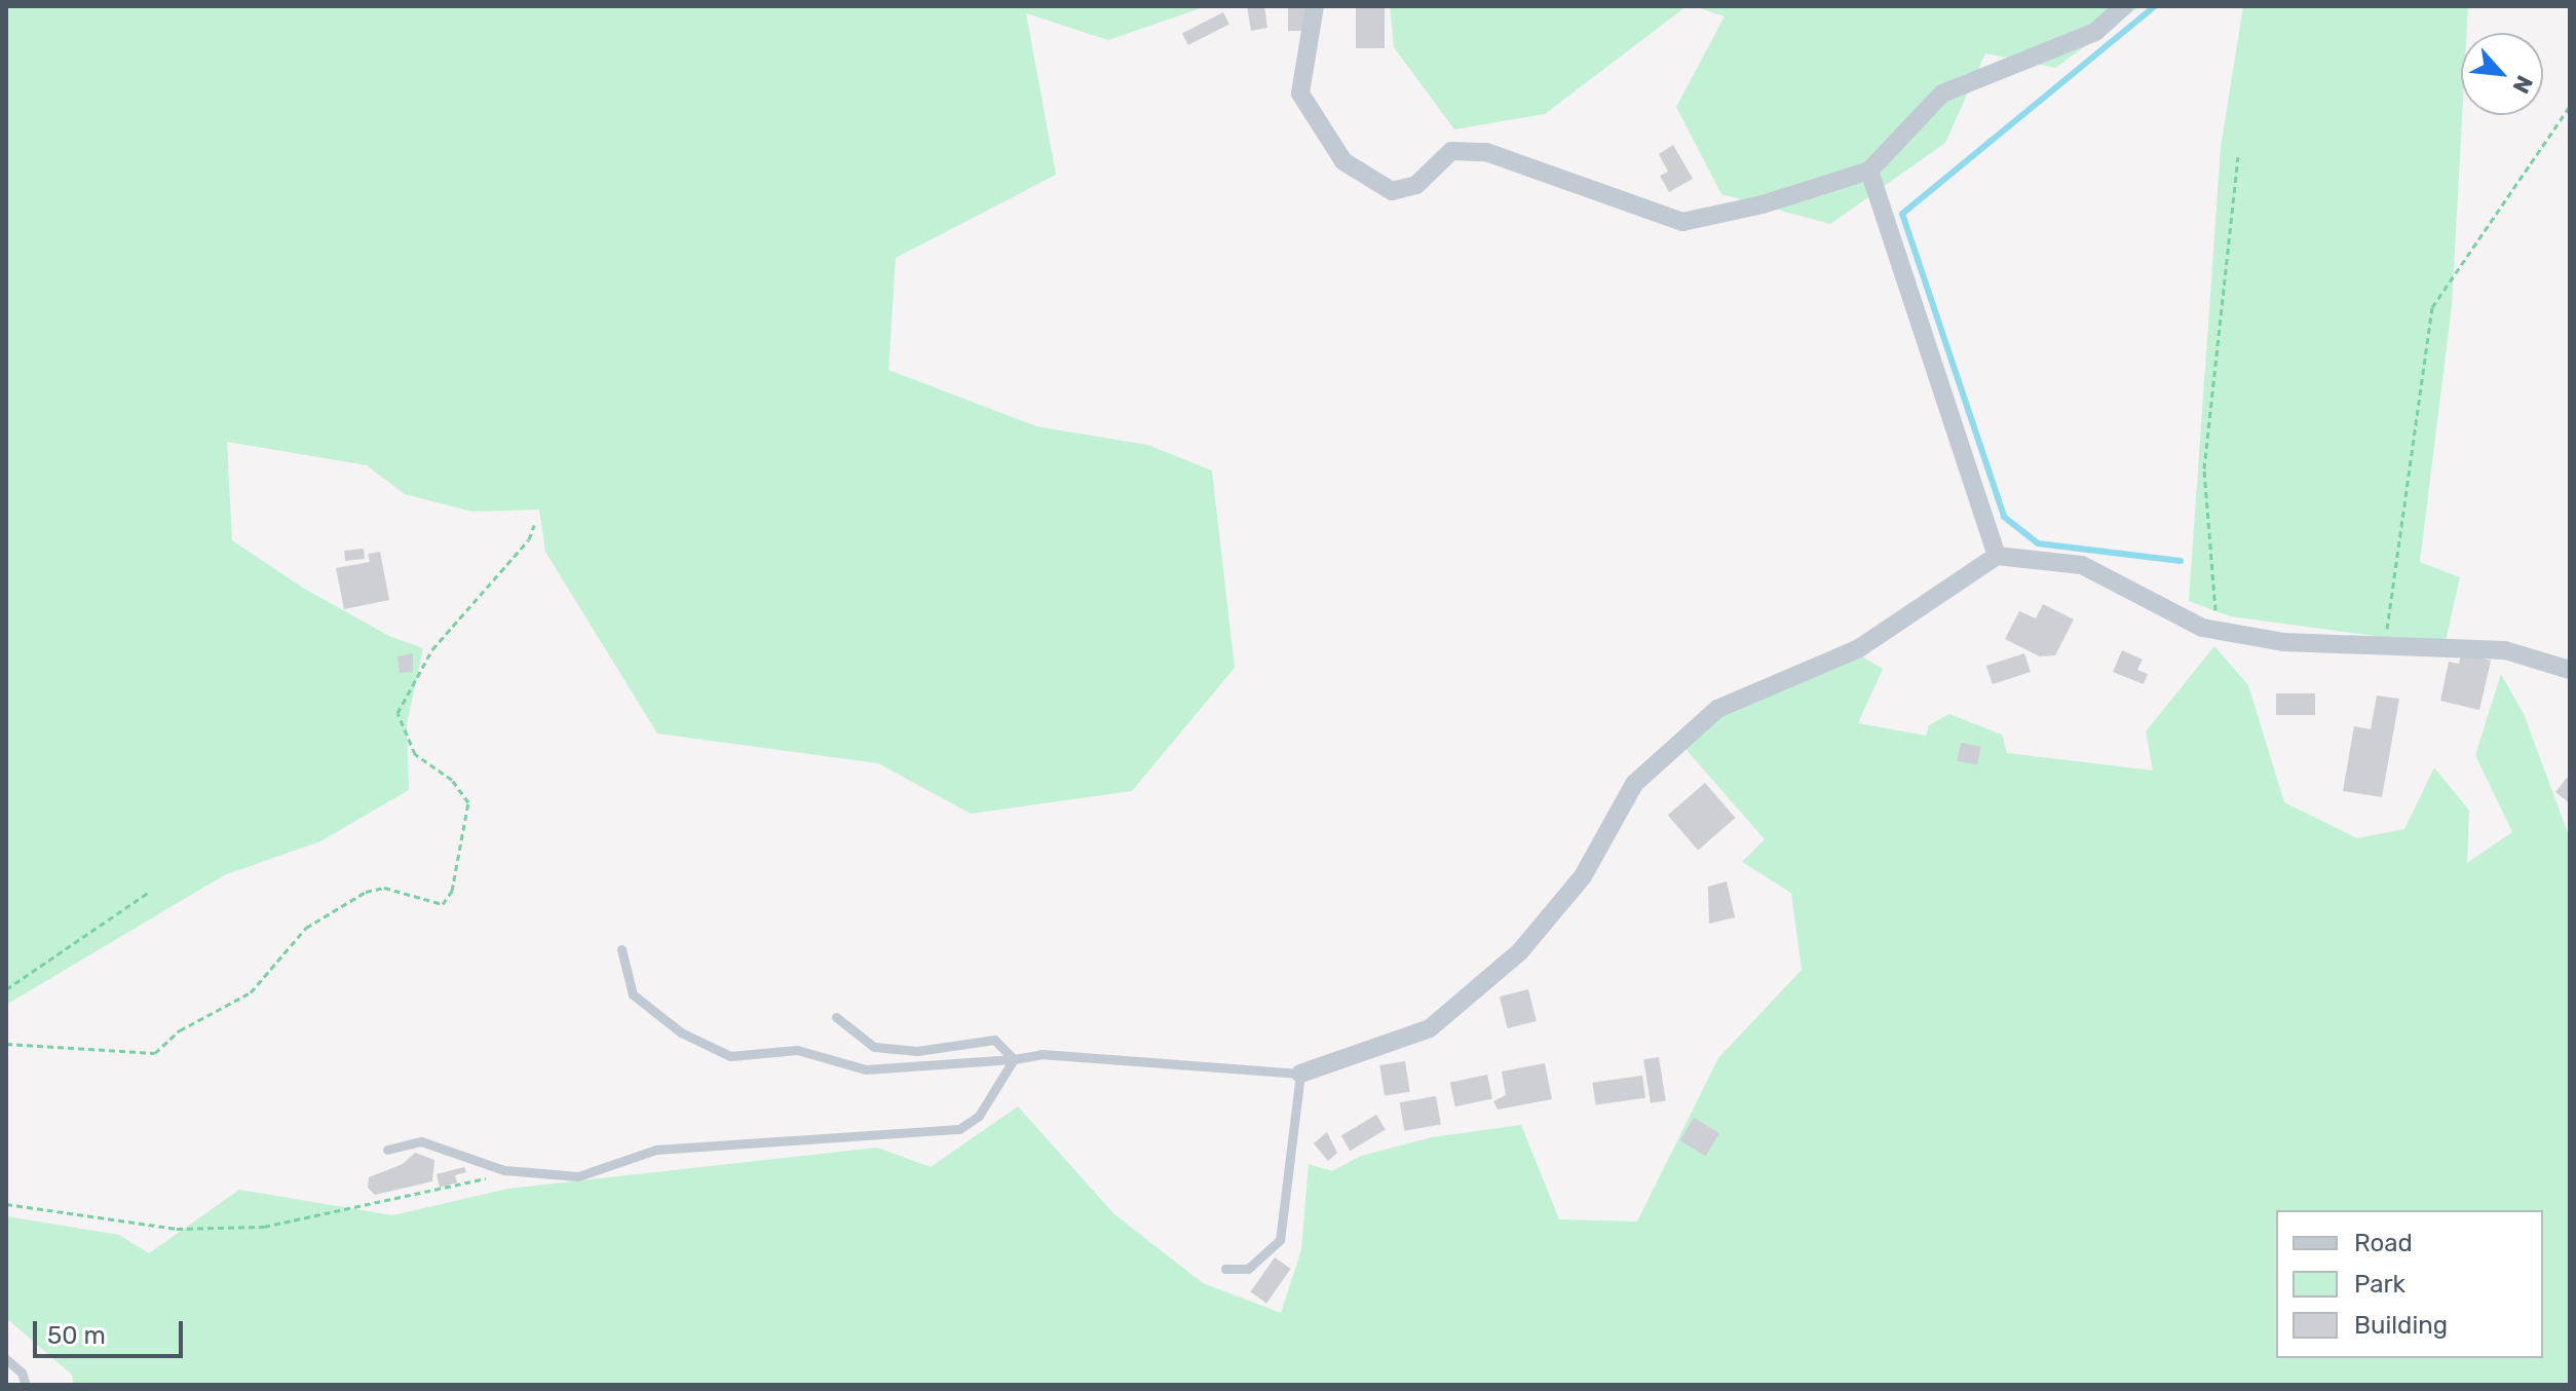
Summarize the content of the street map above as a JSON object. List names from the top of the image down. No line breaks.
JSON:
{"legend":["Road","Park","Building"],"scale_bar":"50 m","north":"bottom right"}
